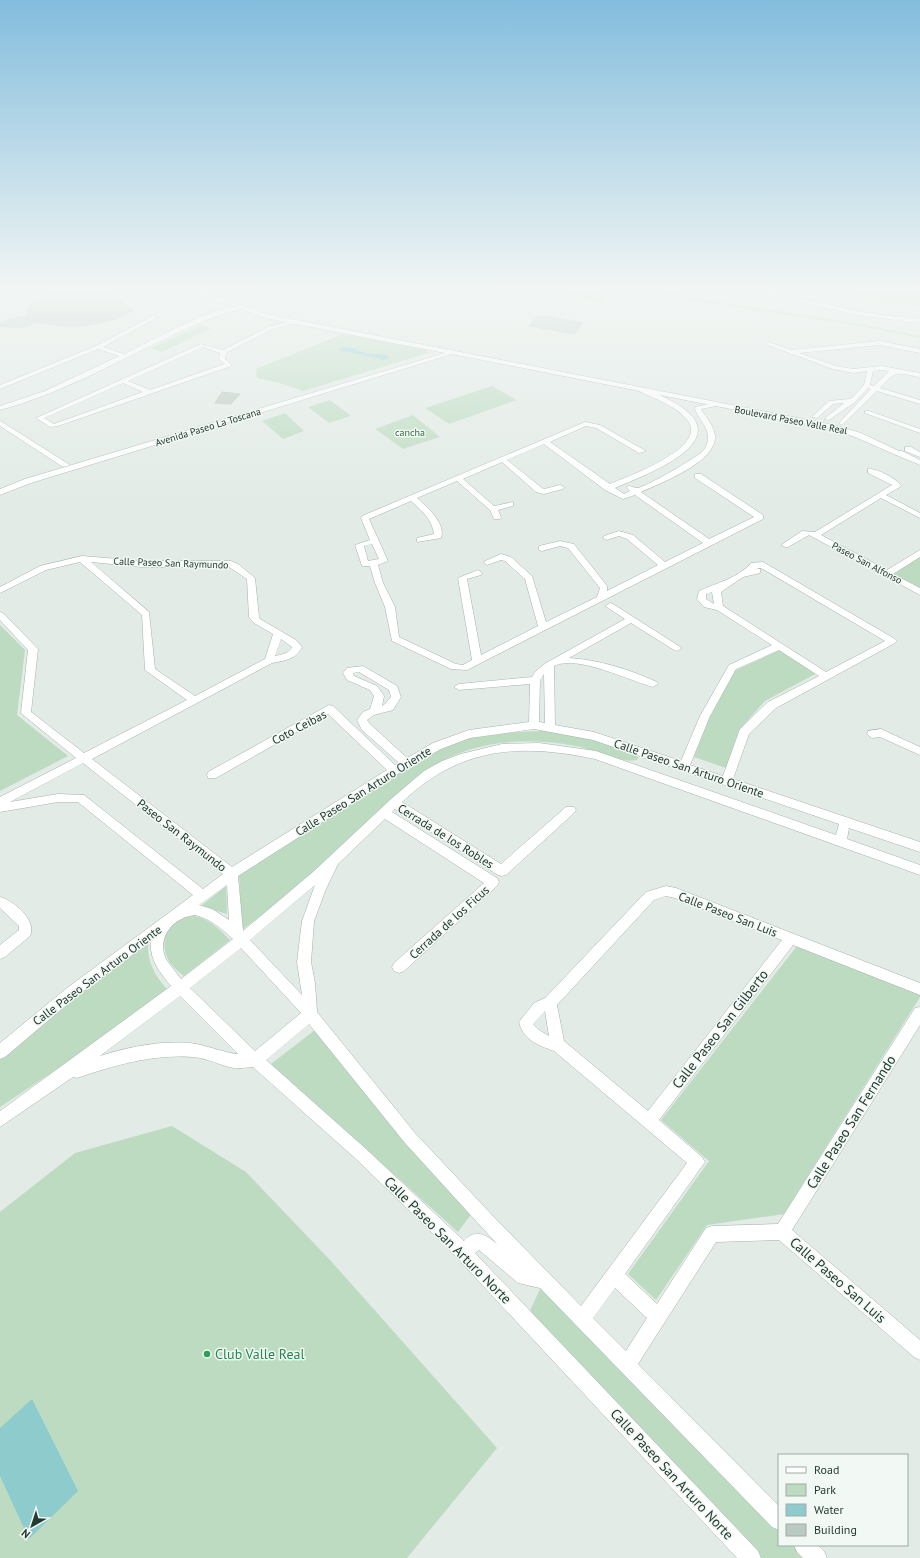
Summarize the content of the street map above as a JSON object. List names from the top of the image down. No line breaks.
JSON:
{"streets":{"street":["Boulevard Paseo Valle Real","Avenida Paseo La Toscana","Calle Paseo San Raymundo","Paseo San Alfonso","Coto Ceibas","Calle Paseo San Arturo Oriente","Paseo San Raymundo","Cerrada de los Robles","Calle Paseo San Luis","Cerrada de los Ficus","Calle Paseo San Gilberto","Calle Paseo San Fernando","Calle Paseo San Arturo Norte"]},"crossings":[["Calle Paseo San Raymundo","Paseo San Raymundo"],["Coto Ceibas","Calle Paseo San Arturo Oriente"],["Calle Paseo San Arturo Oriente","Paseo San Raymundo"],["Calle Paseo San Arturo Oriente","Cerrada de los Robles"],["Calle Paseo San Arturo Oriente","Cerrada de los Ficus"],["Calle Paseo San Arturo Oriente","Calle Paseo San Arturo Norte"],["Calle Paseo San Luis","Calle Paseo San Gilberto"],["Calle Paseo San Luis","Calle Paseo San Fernando"]],"parks":["cancha"],"places":["Club Valle Real"],"legend":["Road","Park","Water","Building"],"north":"bottom left"}
